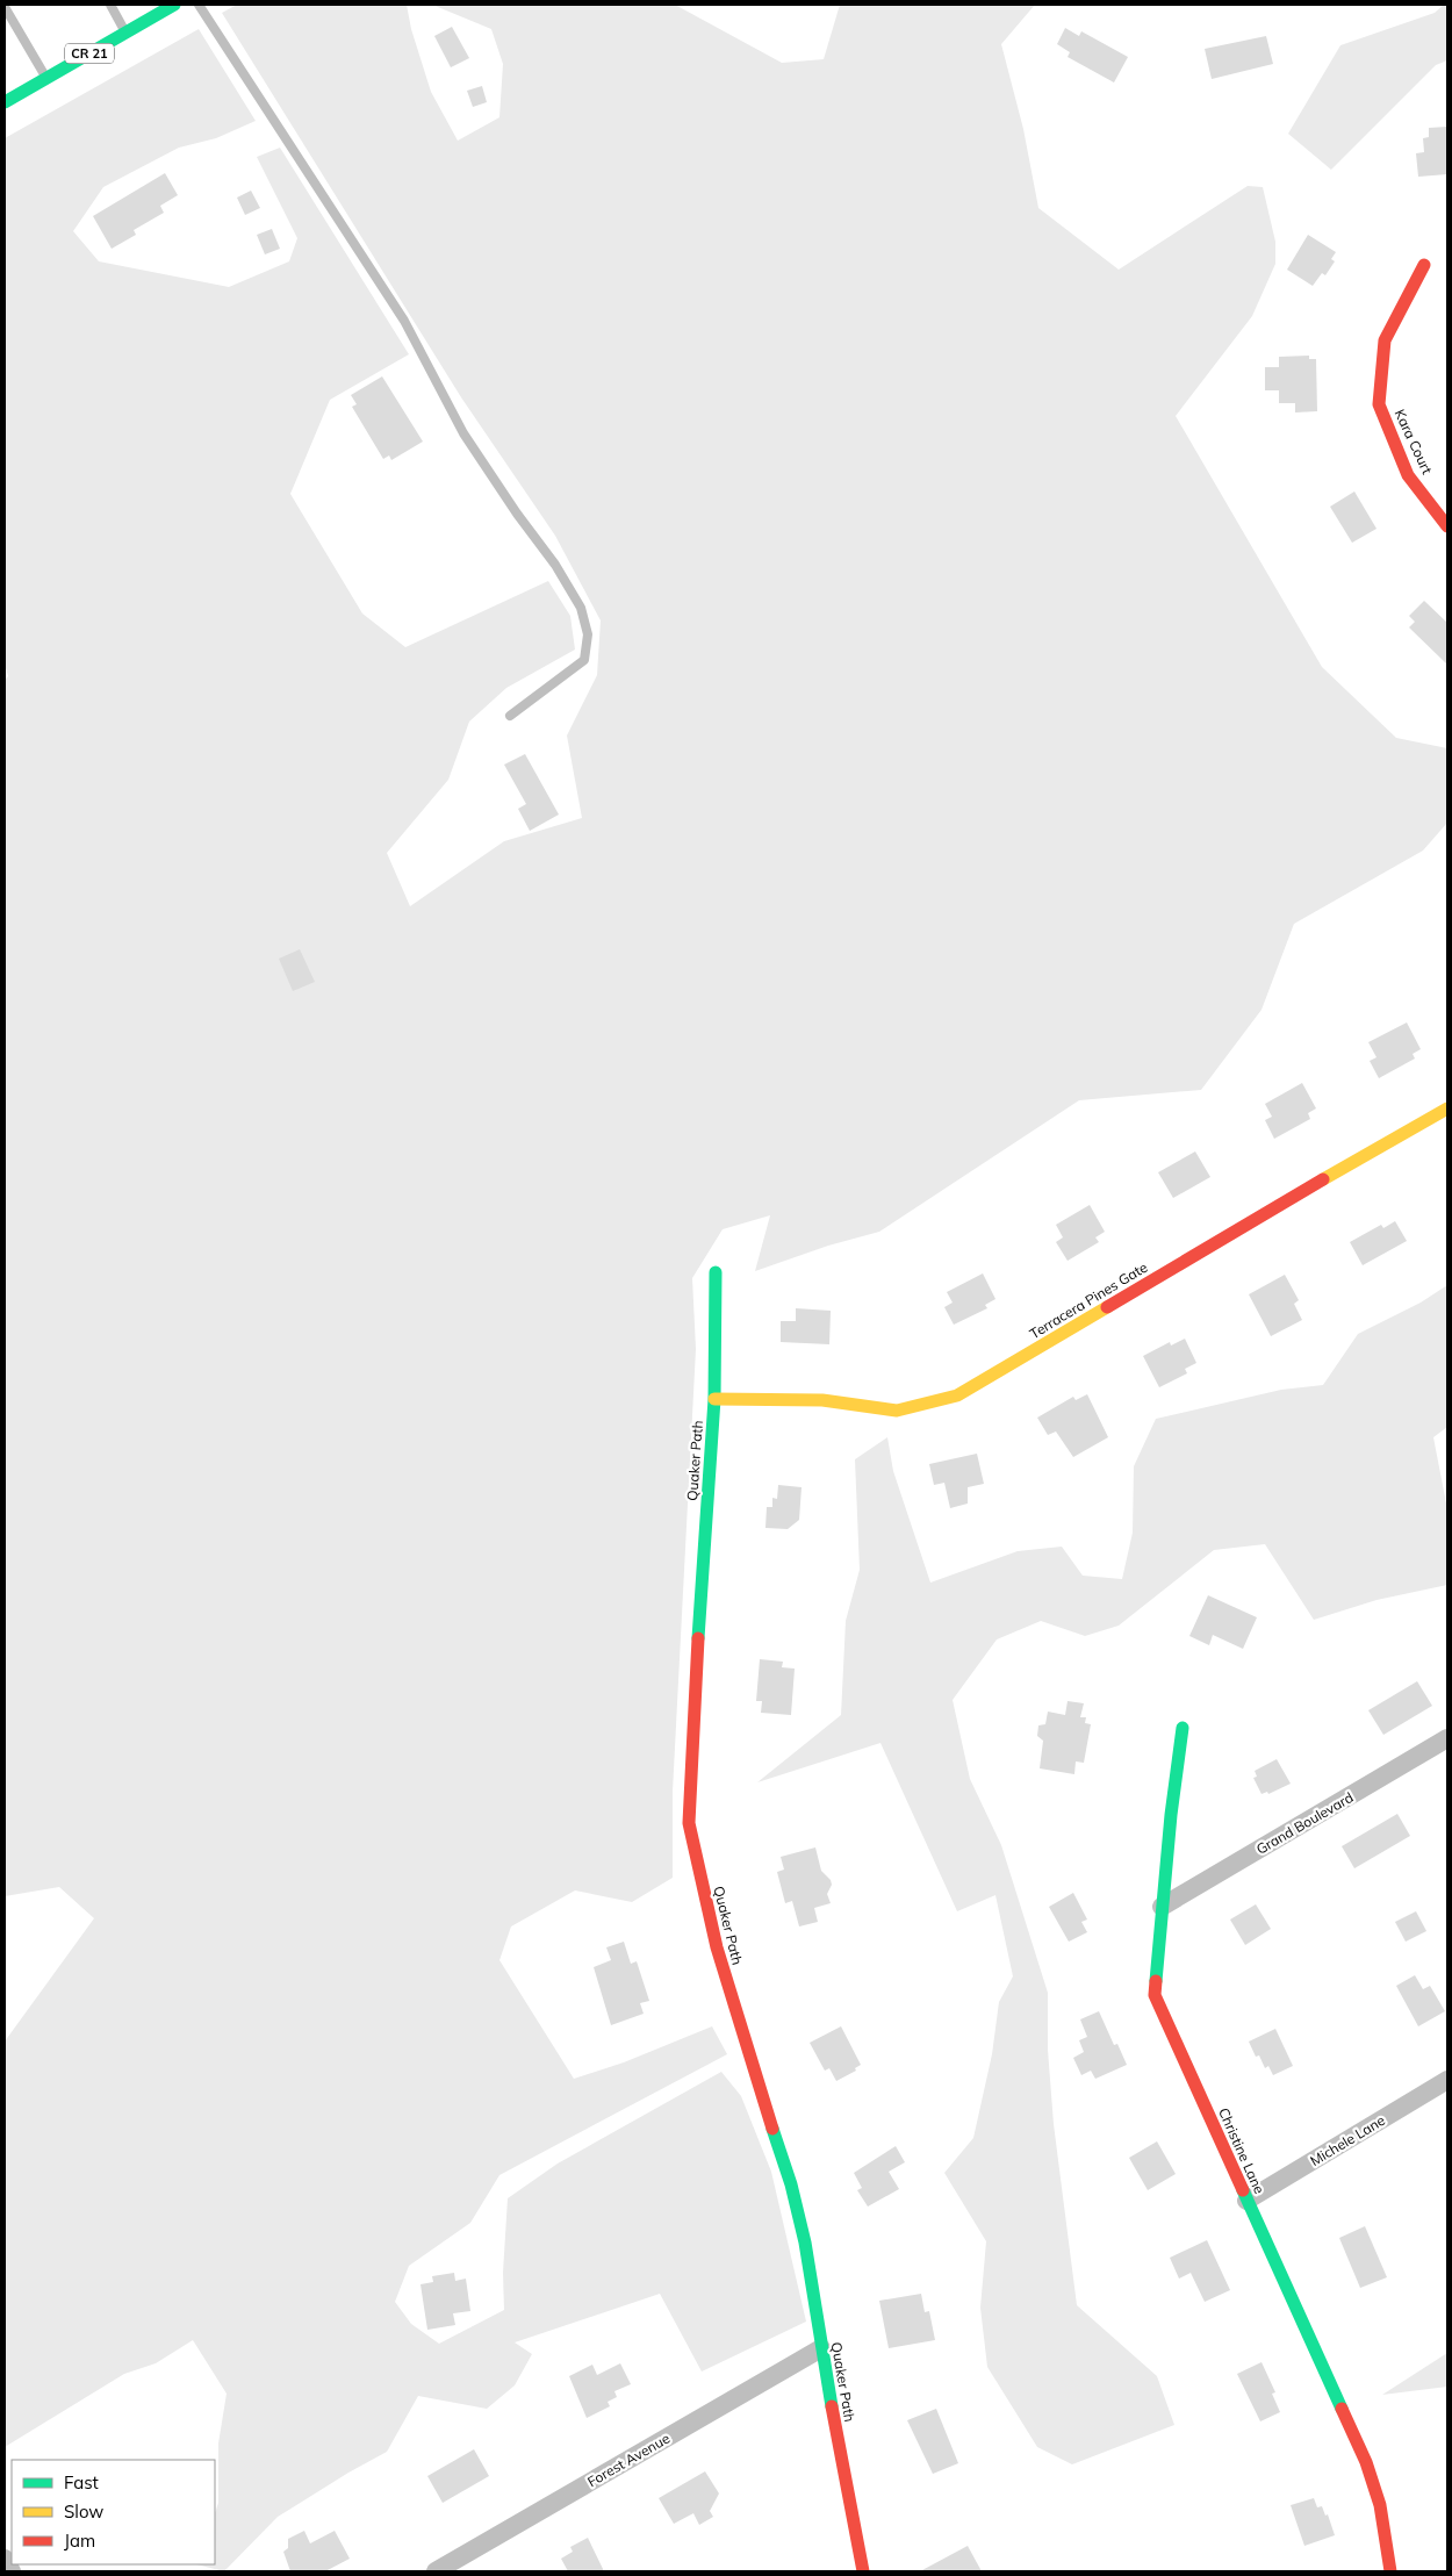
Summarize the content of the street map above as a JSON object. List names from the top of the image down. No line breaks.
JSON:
{"streets":{"street":["CR 21","Kara Court","Terracera Pines Gate","Quaker Path","Grand Boulevard","Michele Lane","Christine Lane","Forest Avenue"]},"crossings":[["Terracera Pines Gate","Quaker Path"],["Quaker Path","Forest Avenue"],["Grand Boulevard","Christine Lane"],["Michele Lane","Christine Lane"]],"legend":["Fast","Slow","Jam"]}
